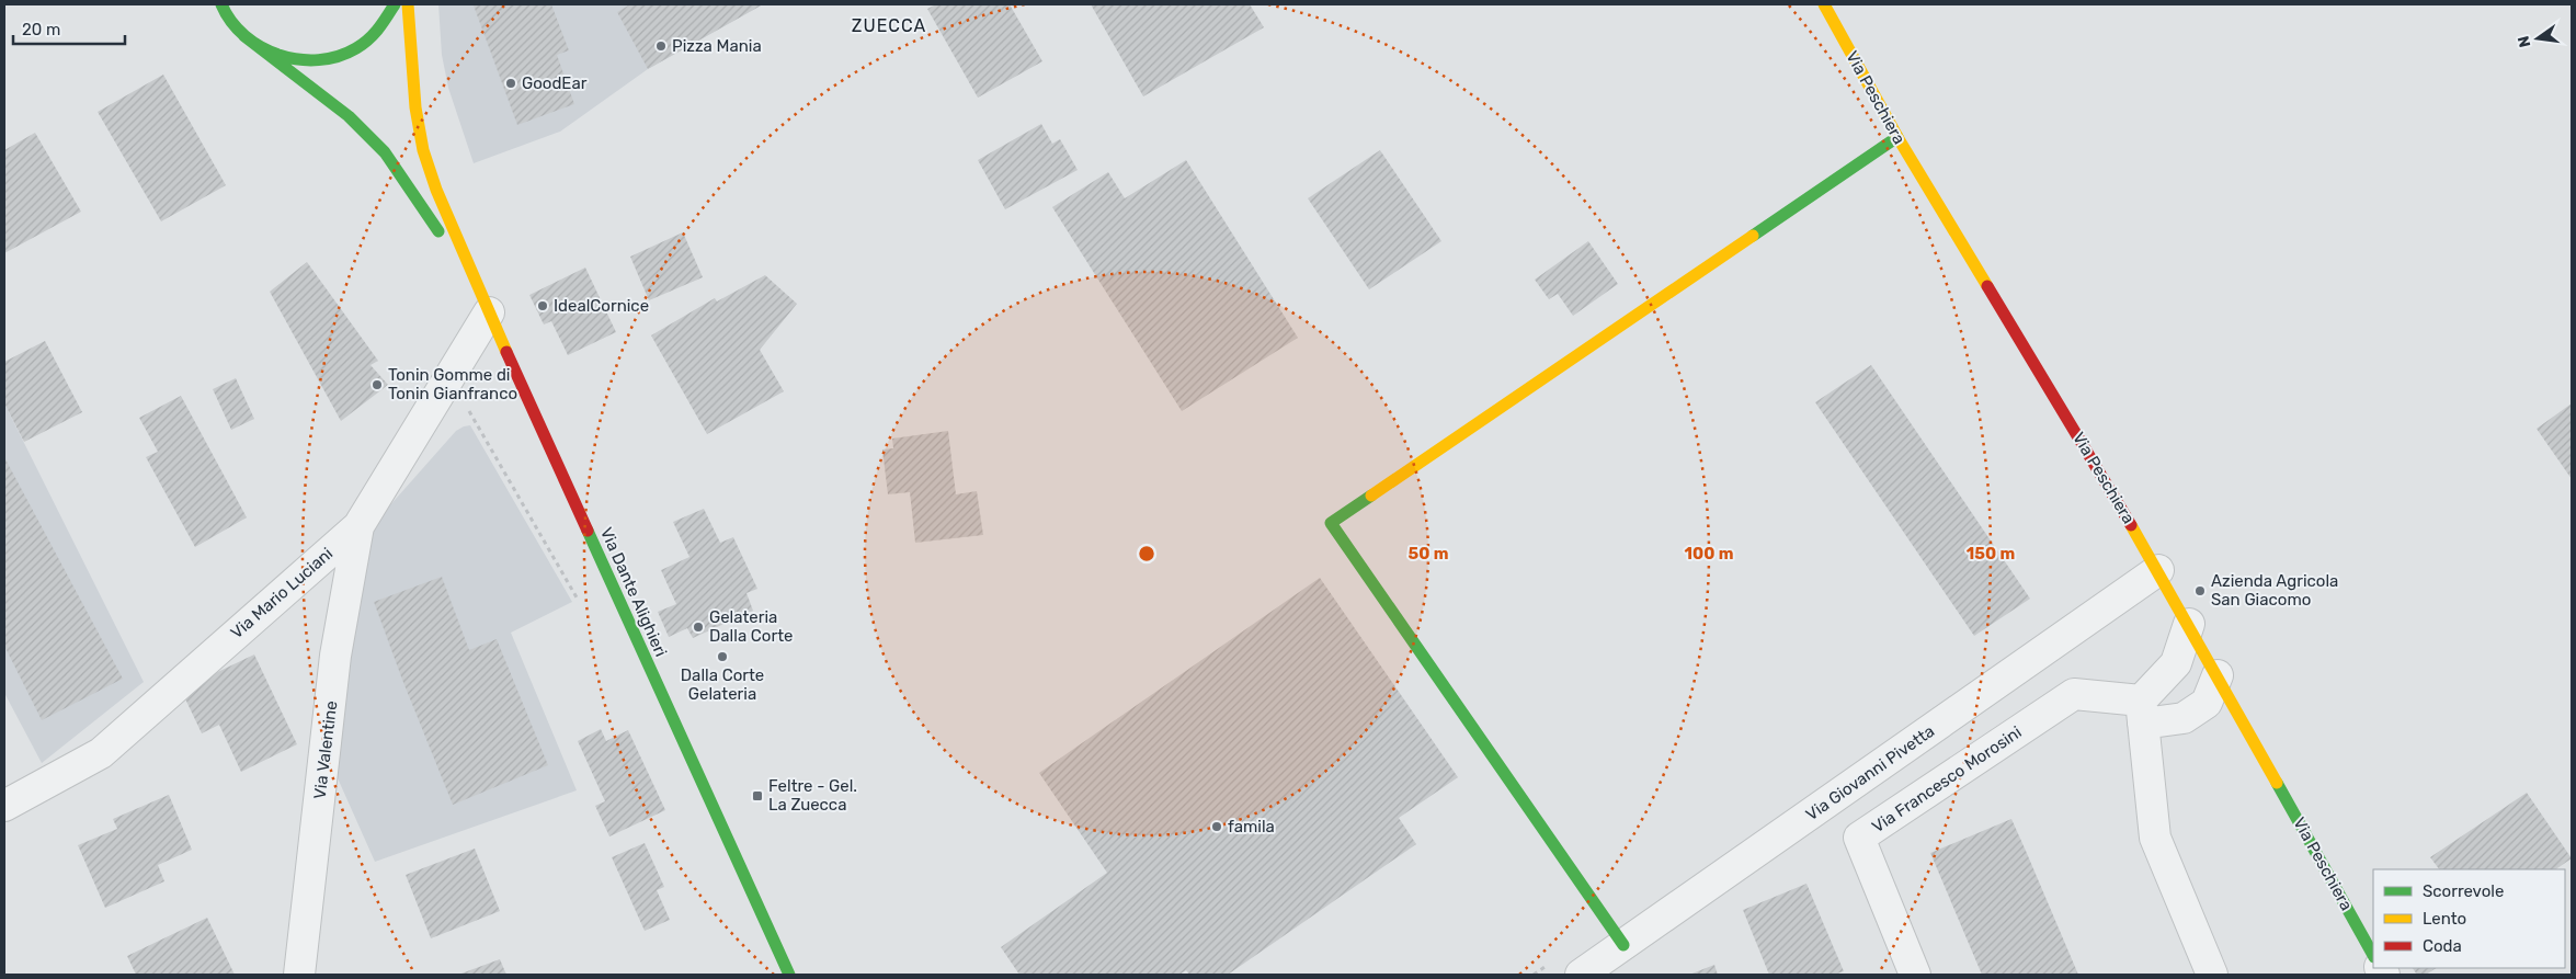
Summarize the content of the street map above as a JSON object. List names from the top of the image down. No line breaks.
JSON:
{"streets":{"street":["Via Peschiera","Via Dante Alighieri","Via Mario Luciani","Via Valentine","Via Giovanni Pivetta","Via Francesco Morosini"]},"crossings":[["Via Peschiera","Via Giovanni Pivetta"],["Via Dante Alighieri","Via Mario Luciani"],["Via Mario Luciani","Via Valentine"]],"districts":["ZUECCA"],"places":{"other":["Pizza Mania","GoodEar","IdealCornice","Tonin Gomme di Tonin Gianfranco","Azienda Agricola San Giacomo","Gelateria Dalla Corte","Dalla Corte Gelateria","famila"],"transit":["Feltre - Gel. La Zuecca"]},"legend":["Scorrevole","Lento","Coda"],"scale_bar":"20 m","north":"left","rings":["50 m","100 m","150 m"]}
